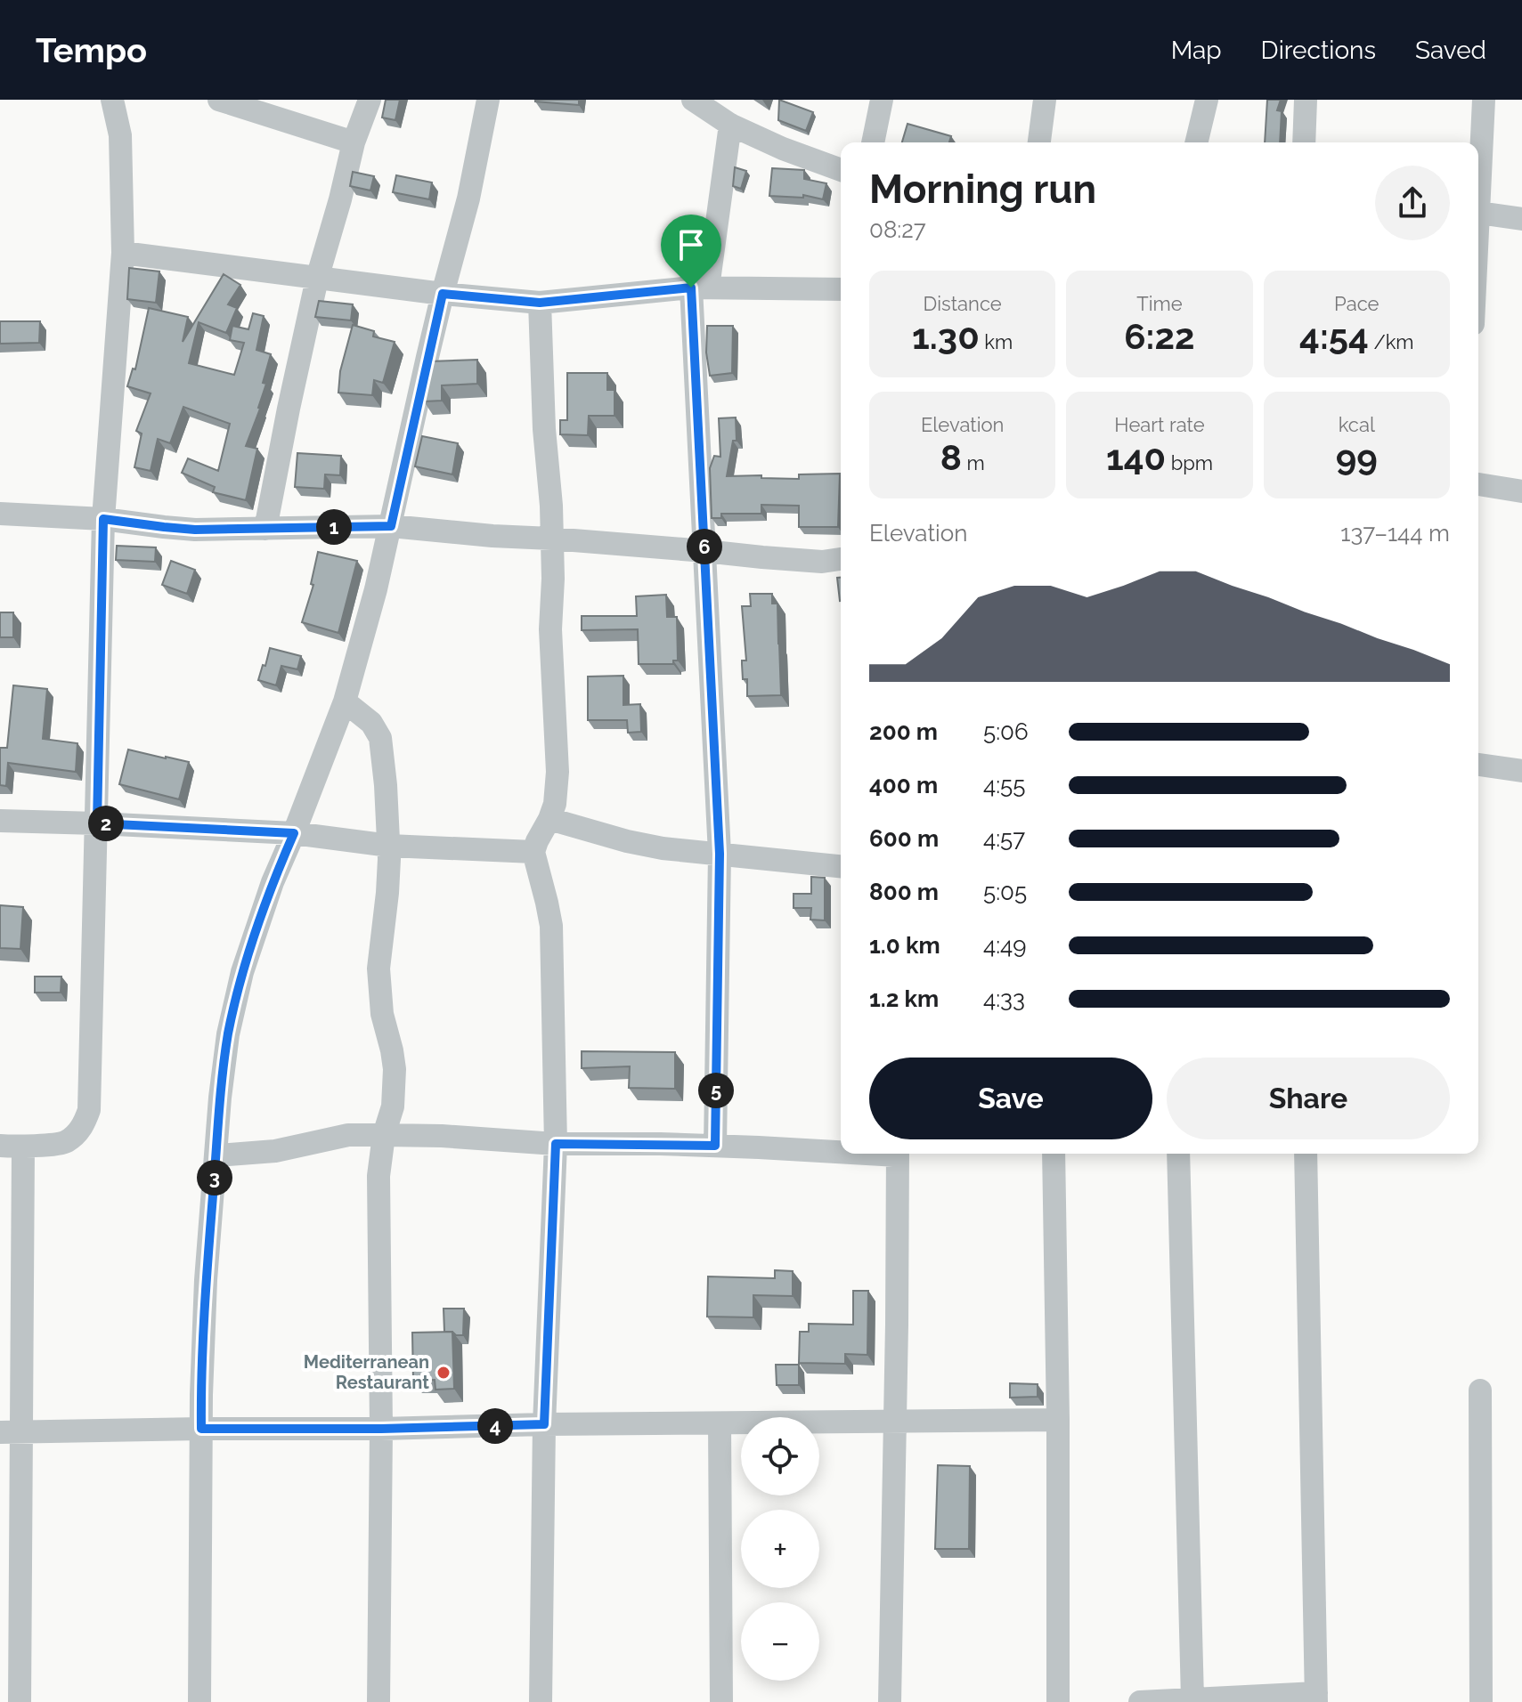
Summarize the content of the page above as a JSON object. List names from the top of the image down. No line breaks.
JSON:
{"places":["Mediterranean Restaurant"],"page":{"header":"Tempo","nav":["Map","Directions","Saved"],"heading":["Morning run","08:27"],"stats":[["Distance","1.30 km"],["Time","6:22"],["Pace","4:54 /km"],["Elevation","8 m"],["Heart rate","140 bpm"],["kcal","99"]],"chart":["Elevation","137–144 m"],"pins":["1","6","2","5","3","4"],"list":[{"name":"200 m","note":"5:06"},{"name":"400 m","note":"4:55"},{"name":"600 m","note":"4:57"},{"name":"800 m","note":"5:05"},{"name":"1.0 km","note":"4:49"},{"name":"1.2 km","note":"4:33"}],"buttons":["Save","Share"],"map_buttons":["+","−"]}}
